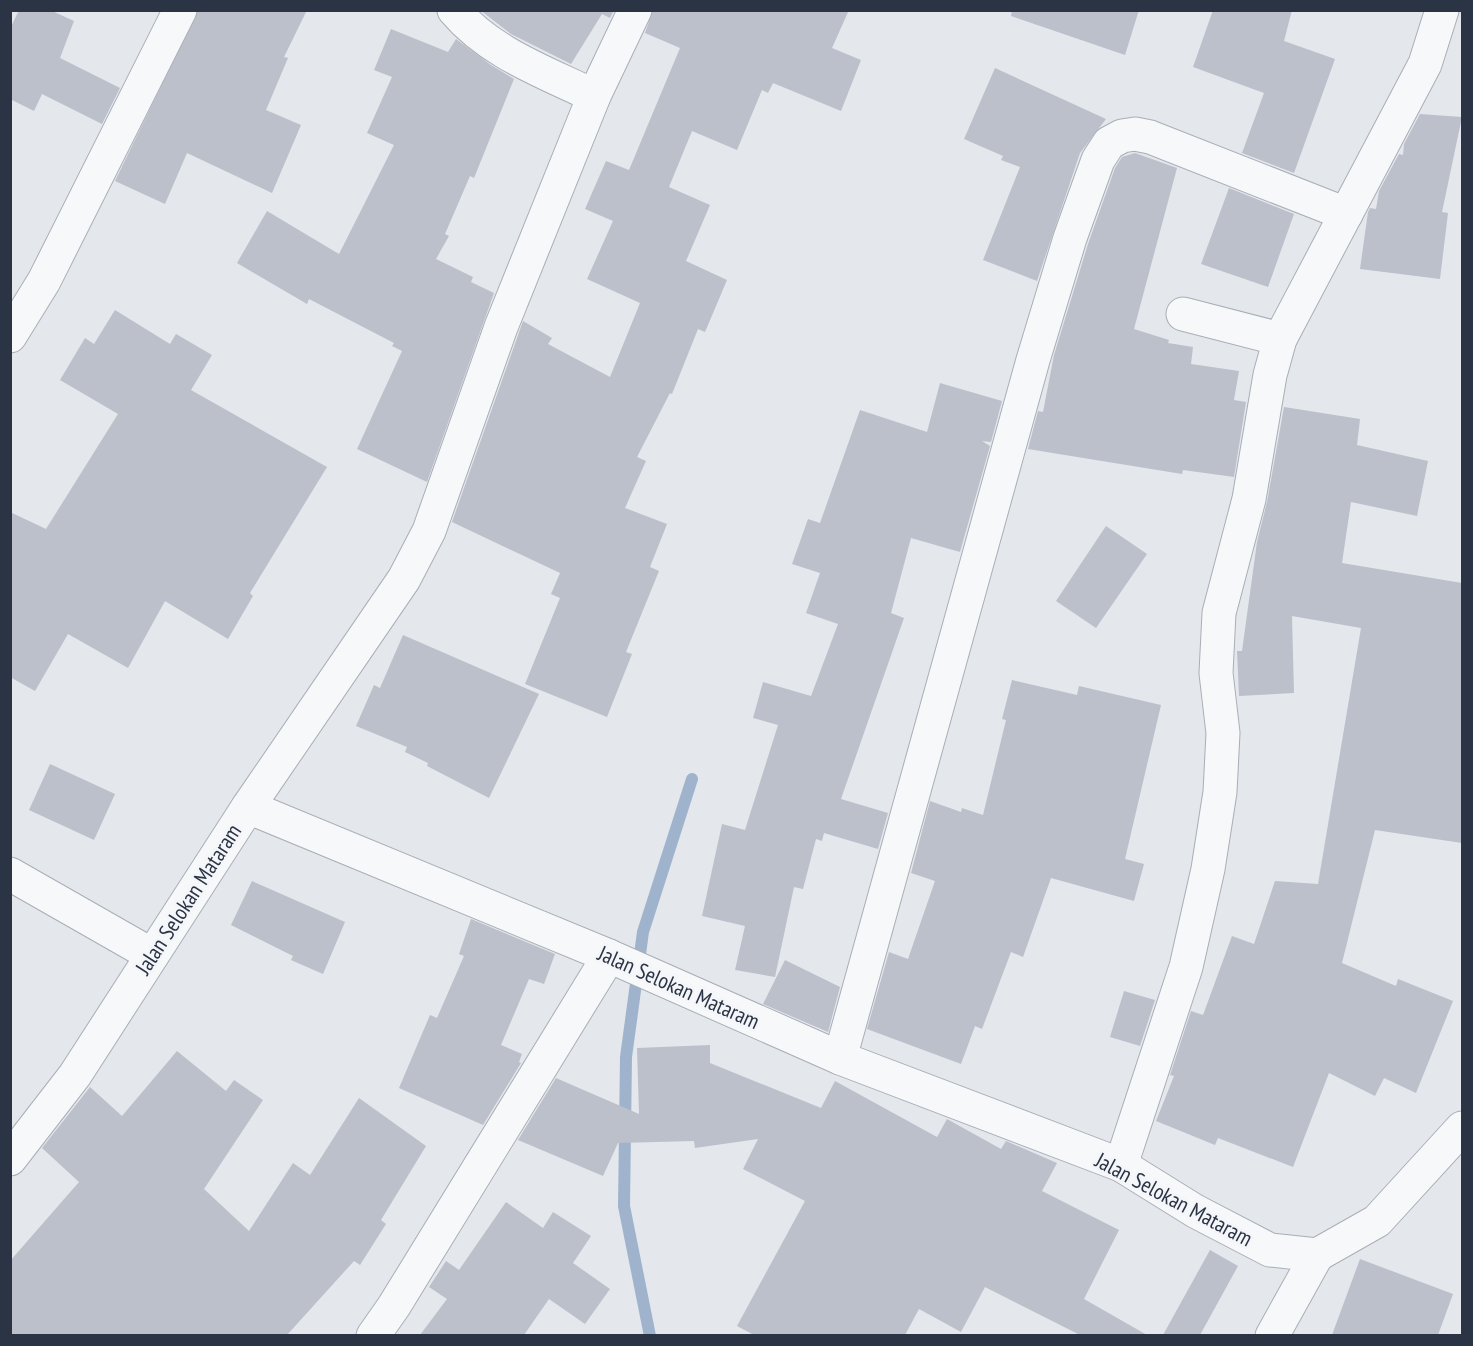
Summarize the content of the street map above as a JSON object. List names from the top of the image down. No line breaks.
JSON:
{"streets":{"street":["Jalan Selokan Mataram"]}}
